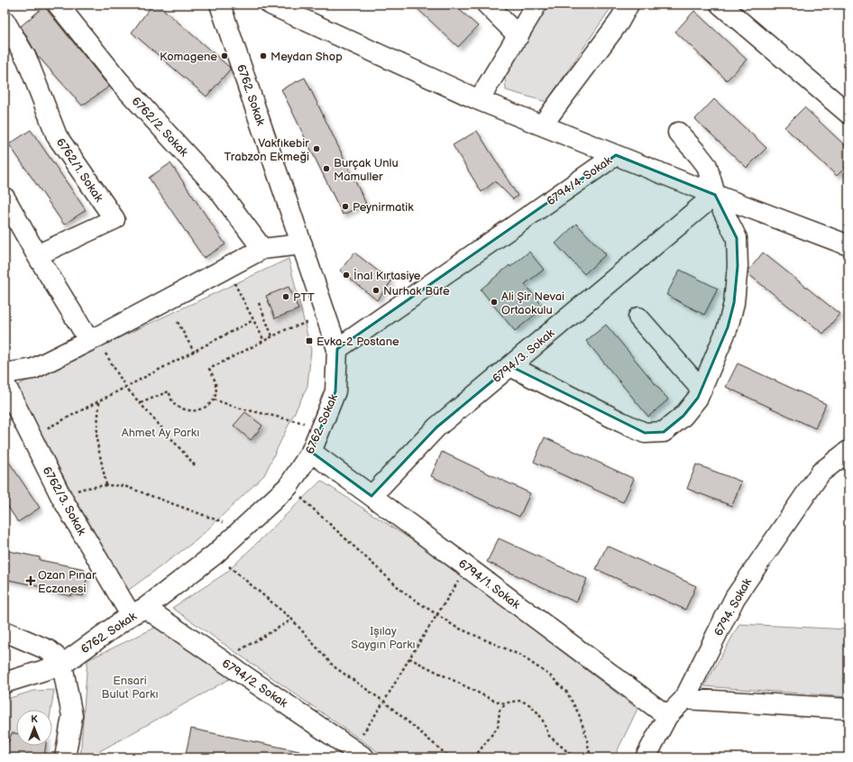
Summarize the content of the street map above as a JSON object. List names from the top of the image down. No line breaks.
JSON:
{"streets":{"street":["6762. Sokak","6762/2. Sokak","6762/1. Sokak","6794/4. Sokak","6794/3. Sokak","6762/3. Sokak","6794/1. Sokak","6794. Sokak","6794/2. Sokak"]},"crossings":[["6762. Sokak","6794/4. Sokak"],["6762. Sokak","6762/3. Sokak"],["6762. Sokak","6794/1. Sokak"],["6762. Sokak","6794/2. Sokak"],["6794/4. Sokak","6794/3. Sokak"],["6794/3. Sokak","6794/1. Sokak"],["6762/3. Sokak","6794/2. Sokak"],["6794/1. Sokak","6794. Sokak"]],"parks":["Ahmet Ay Parkı","Işılay Saygın Parkı","Ensari Bulut Parkı"],"places":{"other":["Komagene","Meydan Shop","Vakfıkebir Trabzon Ekmeği","Burçak Unlu Mamuller","Peynirmatik","İnal Kırtasiye","Nurhak Büfe","PTT","Ali Şir Nevai Ortaokulu"],"transit":["Evka-2 Postane"],"health":["Ozan Pınar Eczanesi"]},"north":"top"}
